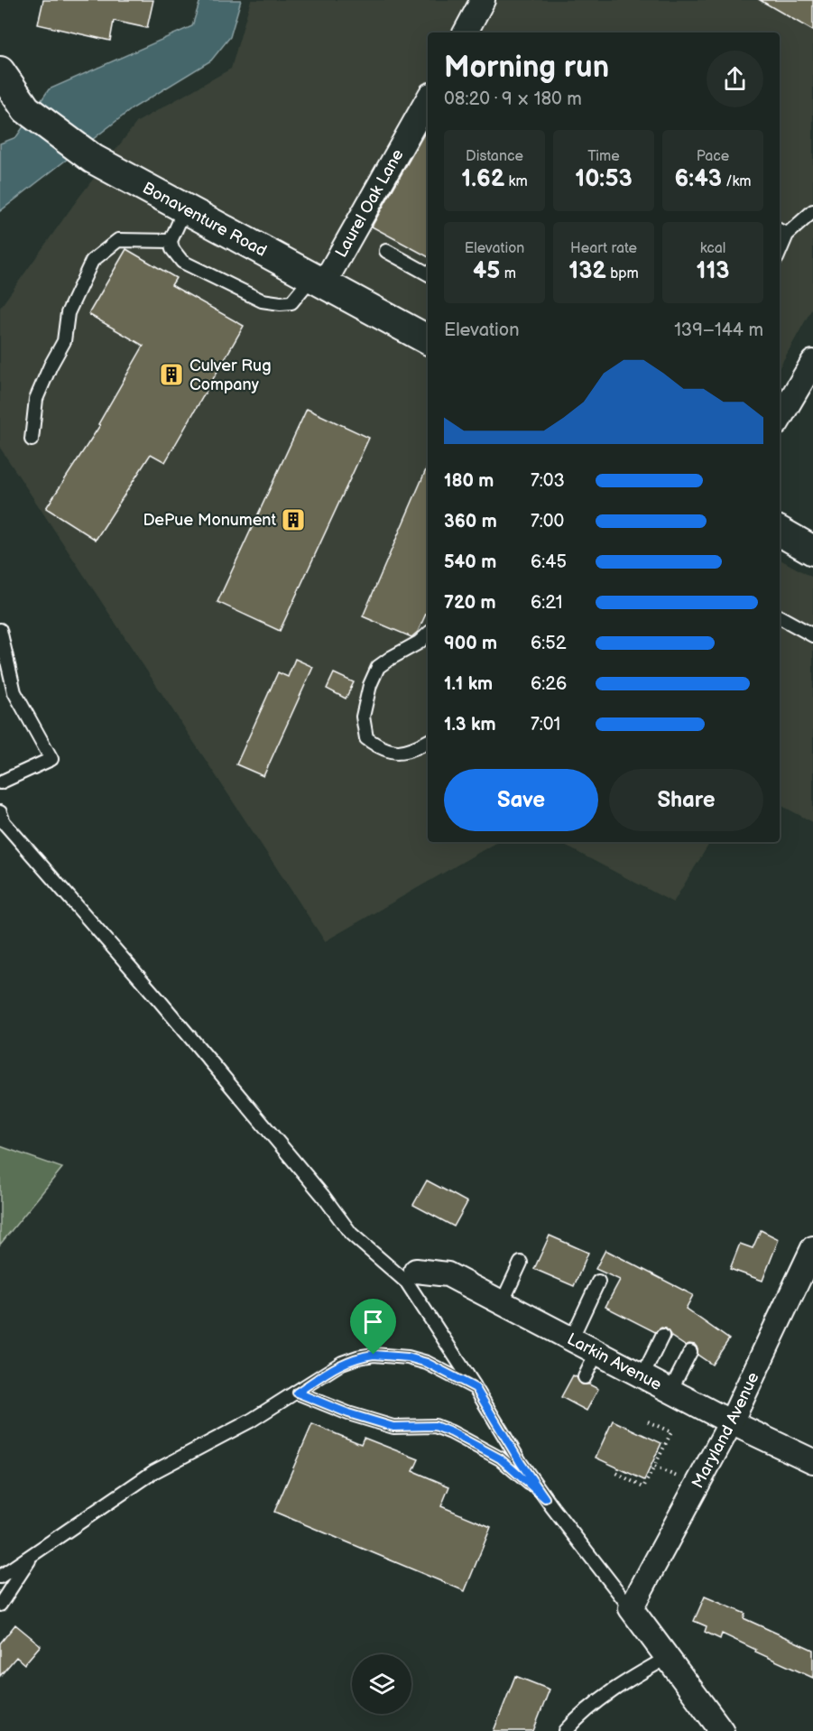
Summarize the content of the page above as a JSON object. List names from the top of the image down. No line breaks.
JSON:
{"streets":{"street":["Laurel Oak Lane","Bonaventure Road","Larkin Avenue","Maryland Avenue"]},"crossings":[["Laurel Oak Lane","Bonaventure Road"],["Larkin Avenue","Maryland Avenue"]],"places":{"building":["Culver Rug Company","DePue Monument"]},"page":{"heading":["Morning run","08:20 · 9 × 180 m"],"stats":[["Distance","1.62 km"],["Time","10:53"],["Pace","6:43 /km"],["Elevation","45 m"],["Heart rate","132 bpm"],["kcal","113"]],"chart":["Elevation","139–144 m"],"list":[{"name":"180 m","note":"7:03"},{"name":"360 m","note":"7:00"},{"name":"540 m","note":"6:45"},{"name":"720 m","note":"6:21"},{"name":"900 m","note":"6:52"},{"name":"1.1 km","note":"6:26"},{"name":"1.3 km","note":"7:01"}],"buttons":["Save","Share"]}}
